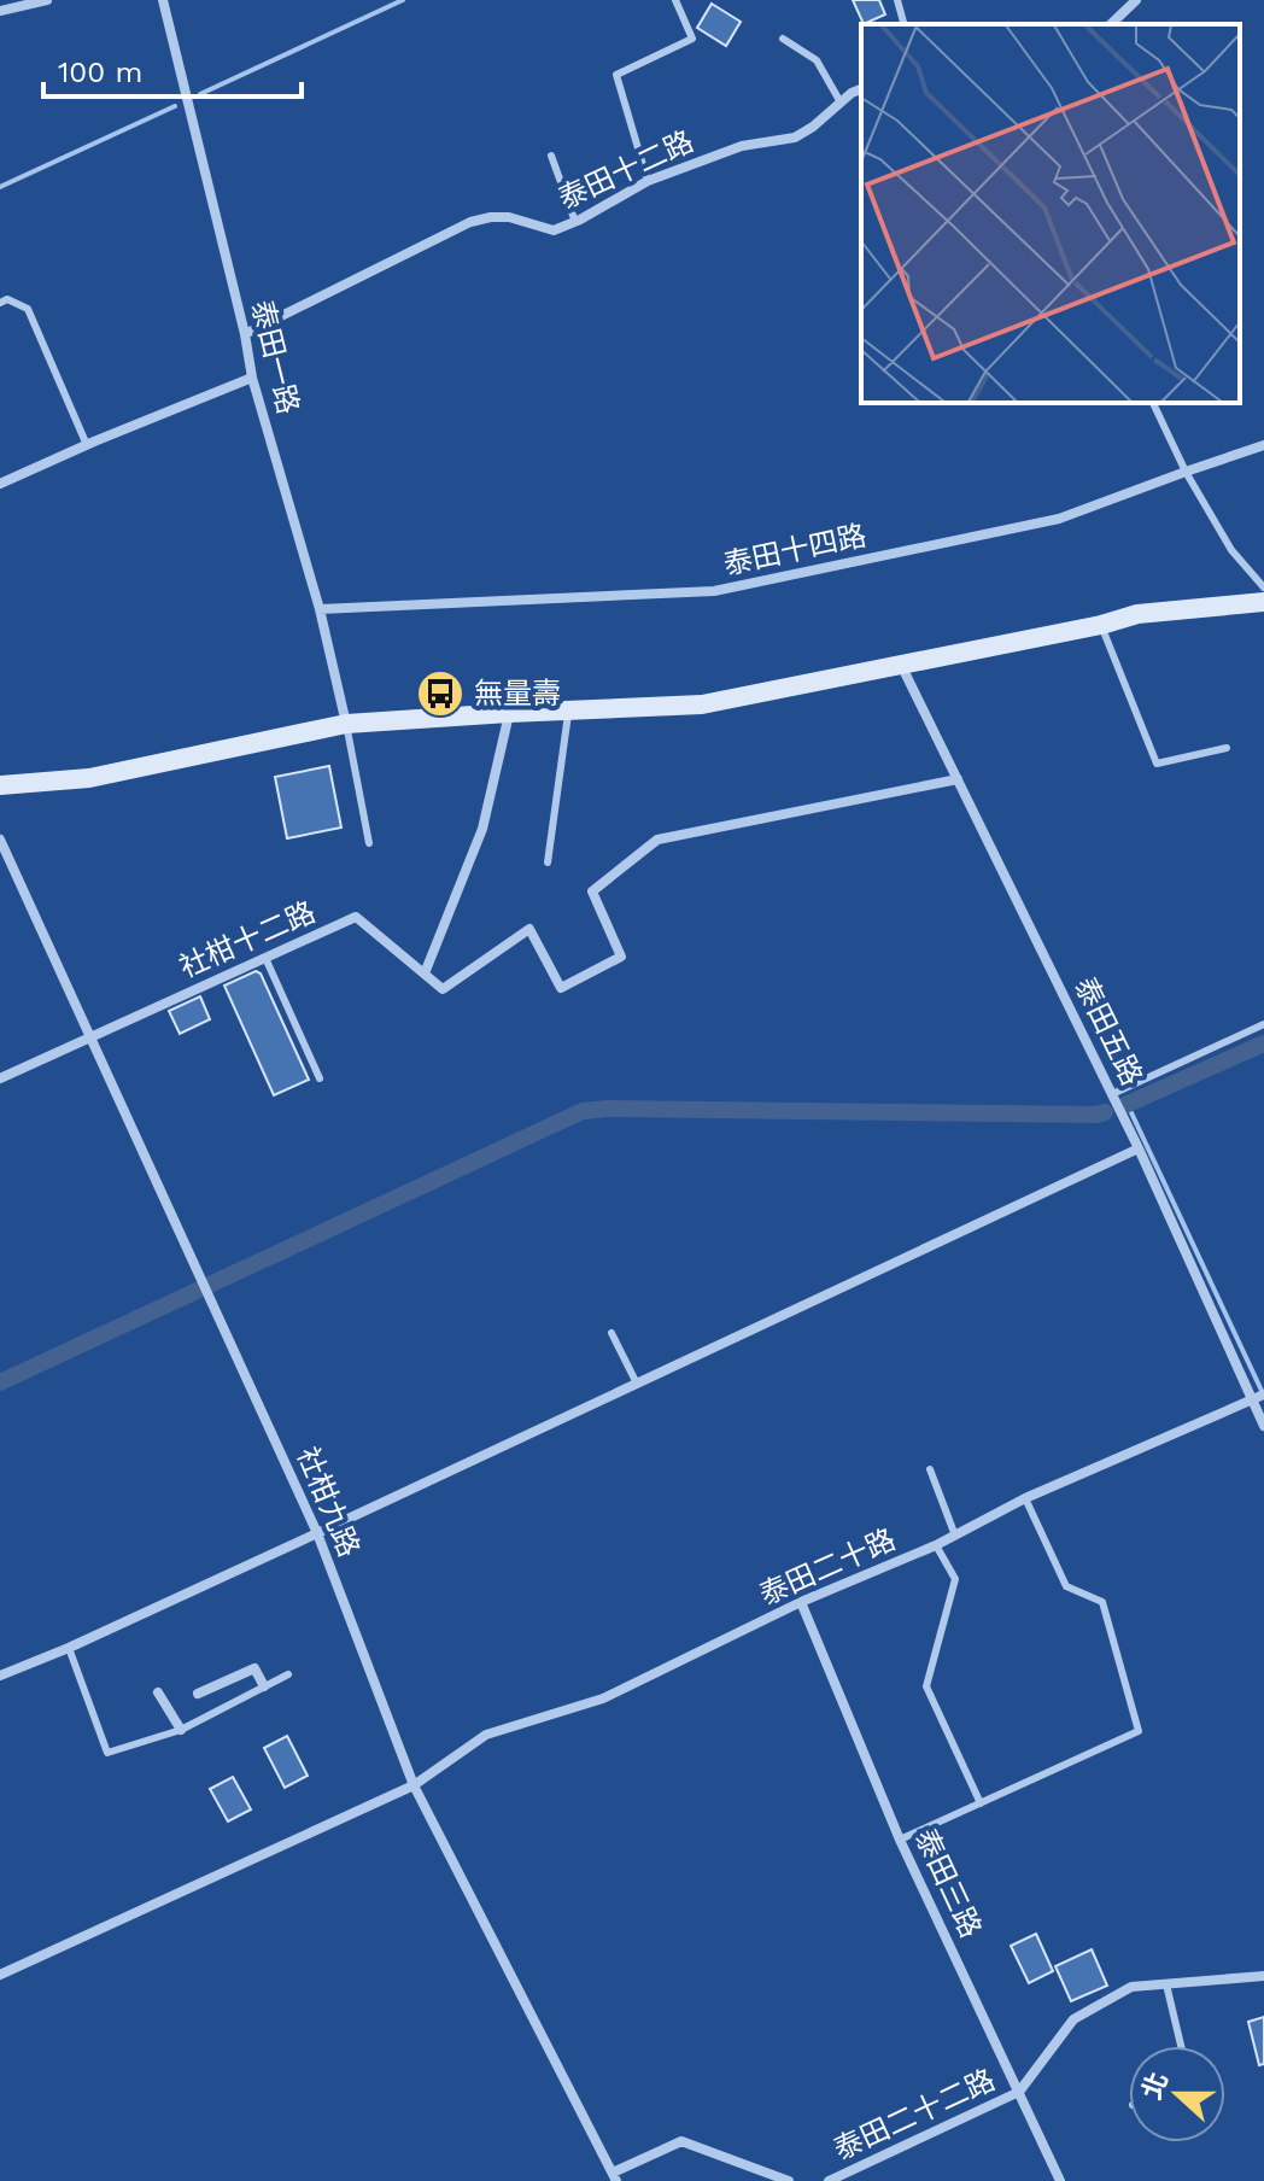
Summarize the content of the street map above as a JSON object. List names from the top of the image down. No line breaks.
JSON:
{"streets":{"street":["泰田十二路","泰田一路","泰田十四路","社柑十二路","泰田五路","社柑九路","泰田二十路","泰田三路","泰田二十二路"]},"crossings":[["泰田十二路","泰田一路"],["泰田一路","泰田十四路"],["社柑十二路","社柑九路"],["泰田五路","泰田二十路"],["社柑九路","泰田二十路"],["泰田二十路","泰田三路"],["泰田三路","泰田二十二路"]],"places":{"bus stop":["無量壽"]},"scale_bar":"100 m","north":"left"}
